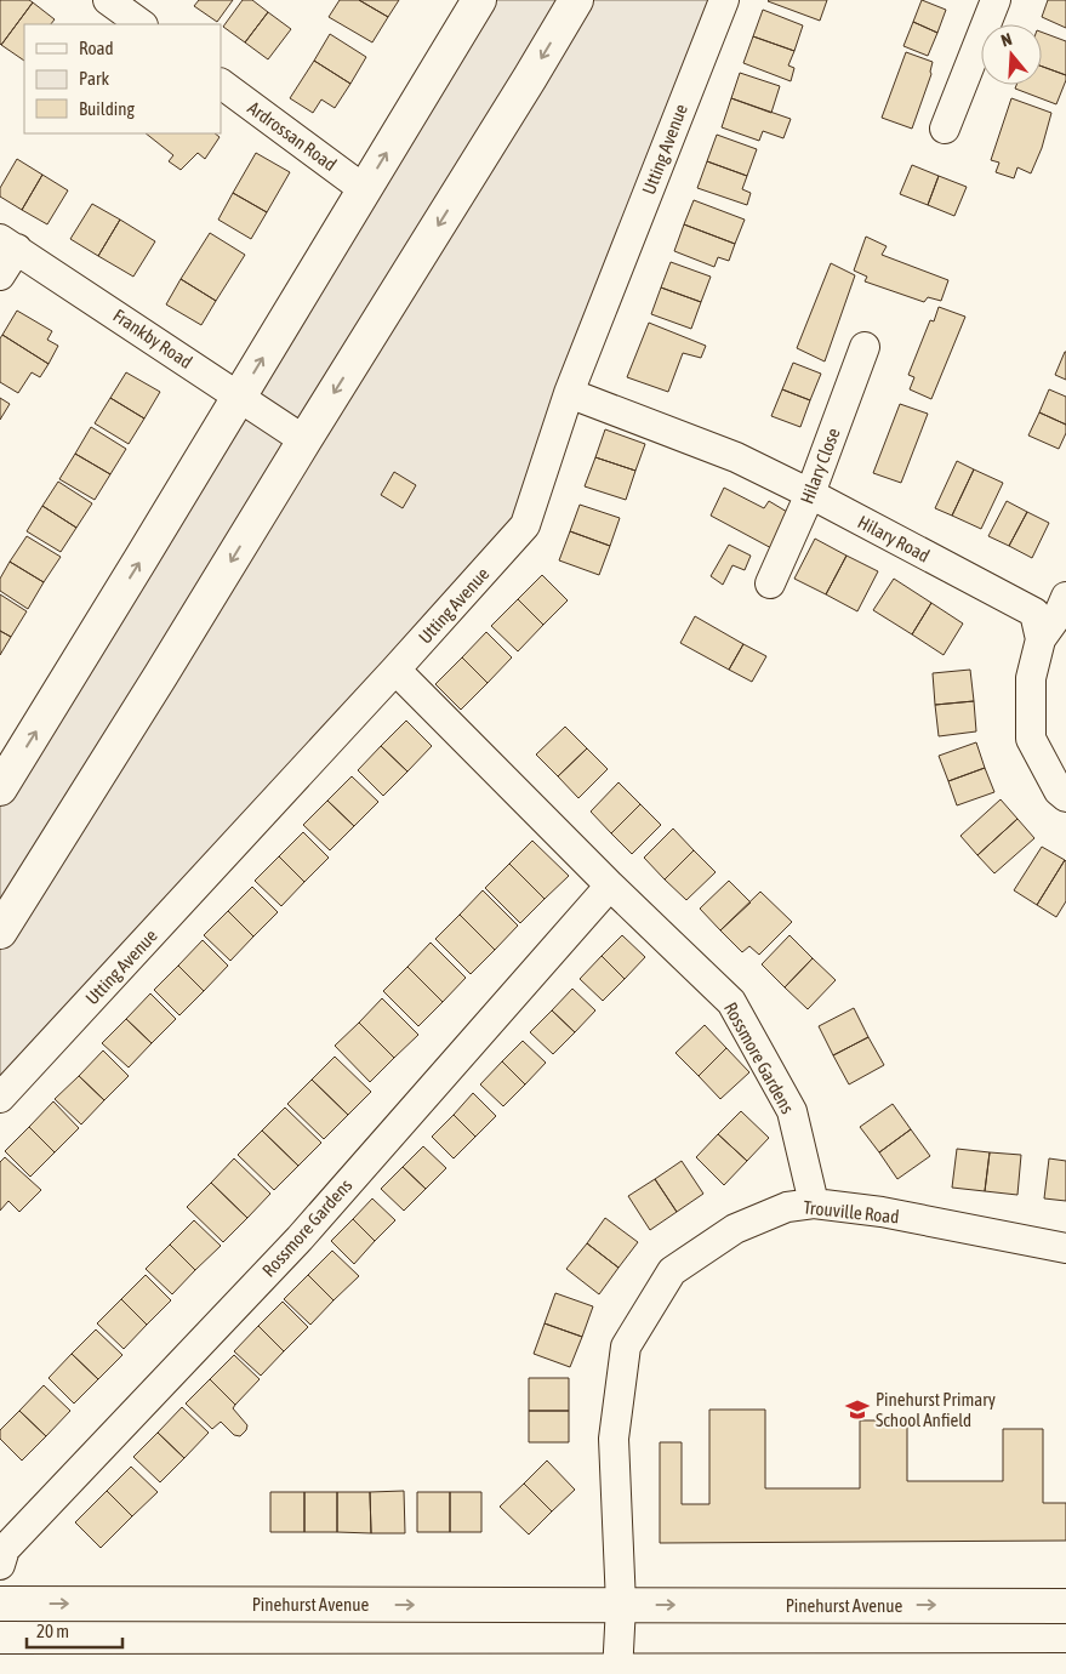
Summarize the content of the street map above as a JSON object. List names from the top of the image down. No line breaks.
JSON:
{"streets":{"street":["Ardrossan Road","Utting Avenue","Frankby Road","Hilary Close","Hilary Road","Rossmore Gardens","Trouville Road","Pinehurst Avenue"]},"crossings":[["Utting Avenue","Hilary Road"],["Utting Avenue","Rossmore Gardens"],["Hilary Close","Hilary Road"],["Rossmore Gardens","Trouville Road"],["Trouville Road","Pinehurst Avenue"]],"places":{"school or university":["Pinehurst Primary School Anfield"]},"legend":["Road","Park","Building"],"scale_bar":"20 m","north":"top"}
